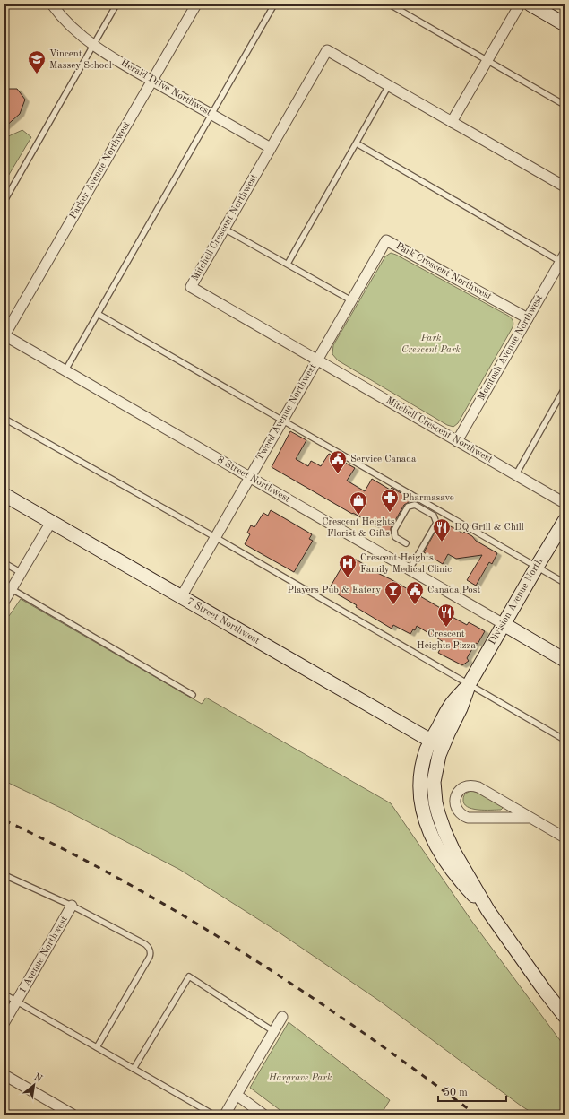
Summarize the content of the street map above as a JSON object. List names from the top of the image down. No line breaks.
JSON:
{"streets":{"main road":["Division Avenue North","7 Street Northwest"],"street":["Herald Drive Northwest","Parker Avenue Northwest","Mitchell Crescent Northwest","Park Crescent Northwest","Mcintosh Avenue Northwest","Tweed Avenue Northwest","8 Street Northwest","1 Avenue Northwest"]},"crossings":[["Herald Drive Northwest","Parker Avenue Northwest"],["Herald Drive Northwest","Mitchell Crescent Northwest"],["Parker Avenue Northwest","8 Street Northwest"],["Mitchell Crescent Northwest","Park Crescent Northwest"],["Mitchell Crescent Northwest","Mcintosh Avenue Northwest"],["Mitchell Crescent Northwest","Tweed Avenue Northwest"],["Park Crescent Northwest","Mcintosh Avenue Northwest"],["Park Crescent Northwest","Tweed Avenue Northwest"],["Tweed Avenue Northwest","8 Street Northwest"],["Tweed Avenue Northwest","7 Street Northwest"],["8 Street Northwest","Division Avenue North"],["Division Avenue North","7 Street Northwest"]],"parks":["Park Crescent Park","Hargrave Park"],"places":{"school or university":["Vincent Massey School"],"public building":["Service Canada","Canada Post"],"pharmacy":["Pharmasave"],"shop":["Crescent Heights Florist & Gifts"],"restaurant":["DQ Grill & Chill","Crescent Heights Pizza"],"hospital":["Crescent Heights Family Medical Clinic"],"bar":["Players Pub & Eatery"]},"scale_bar":"50 m","north":"top right"}
